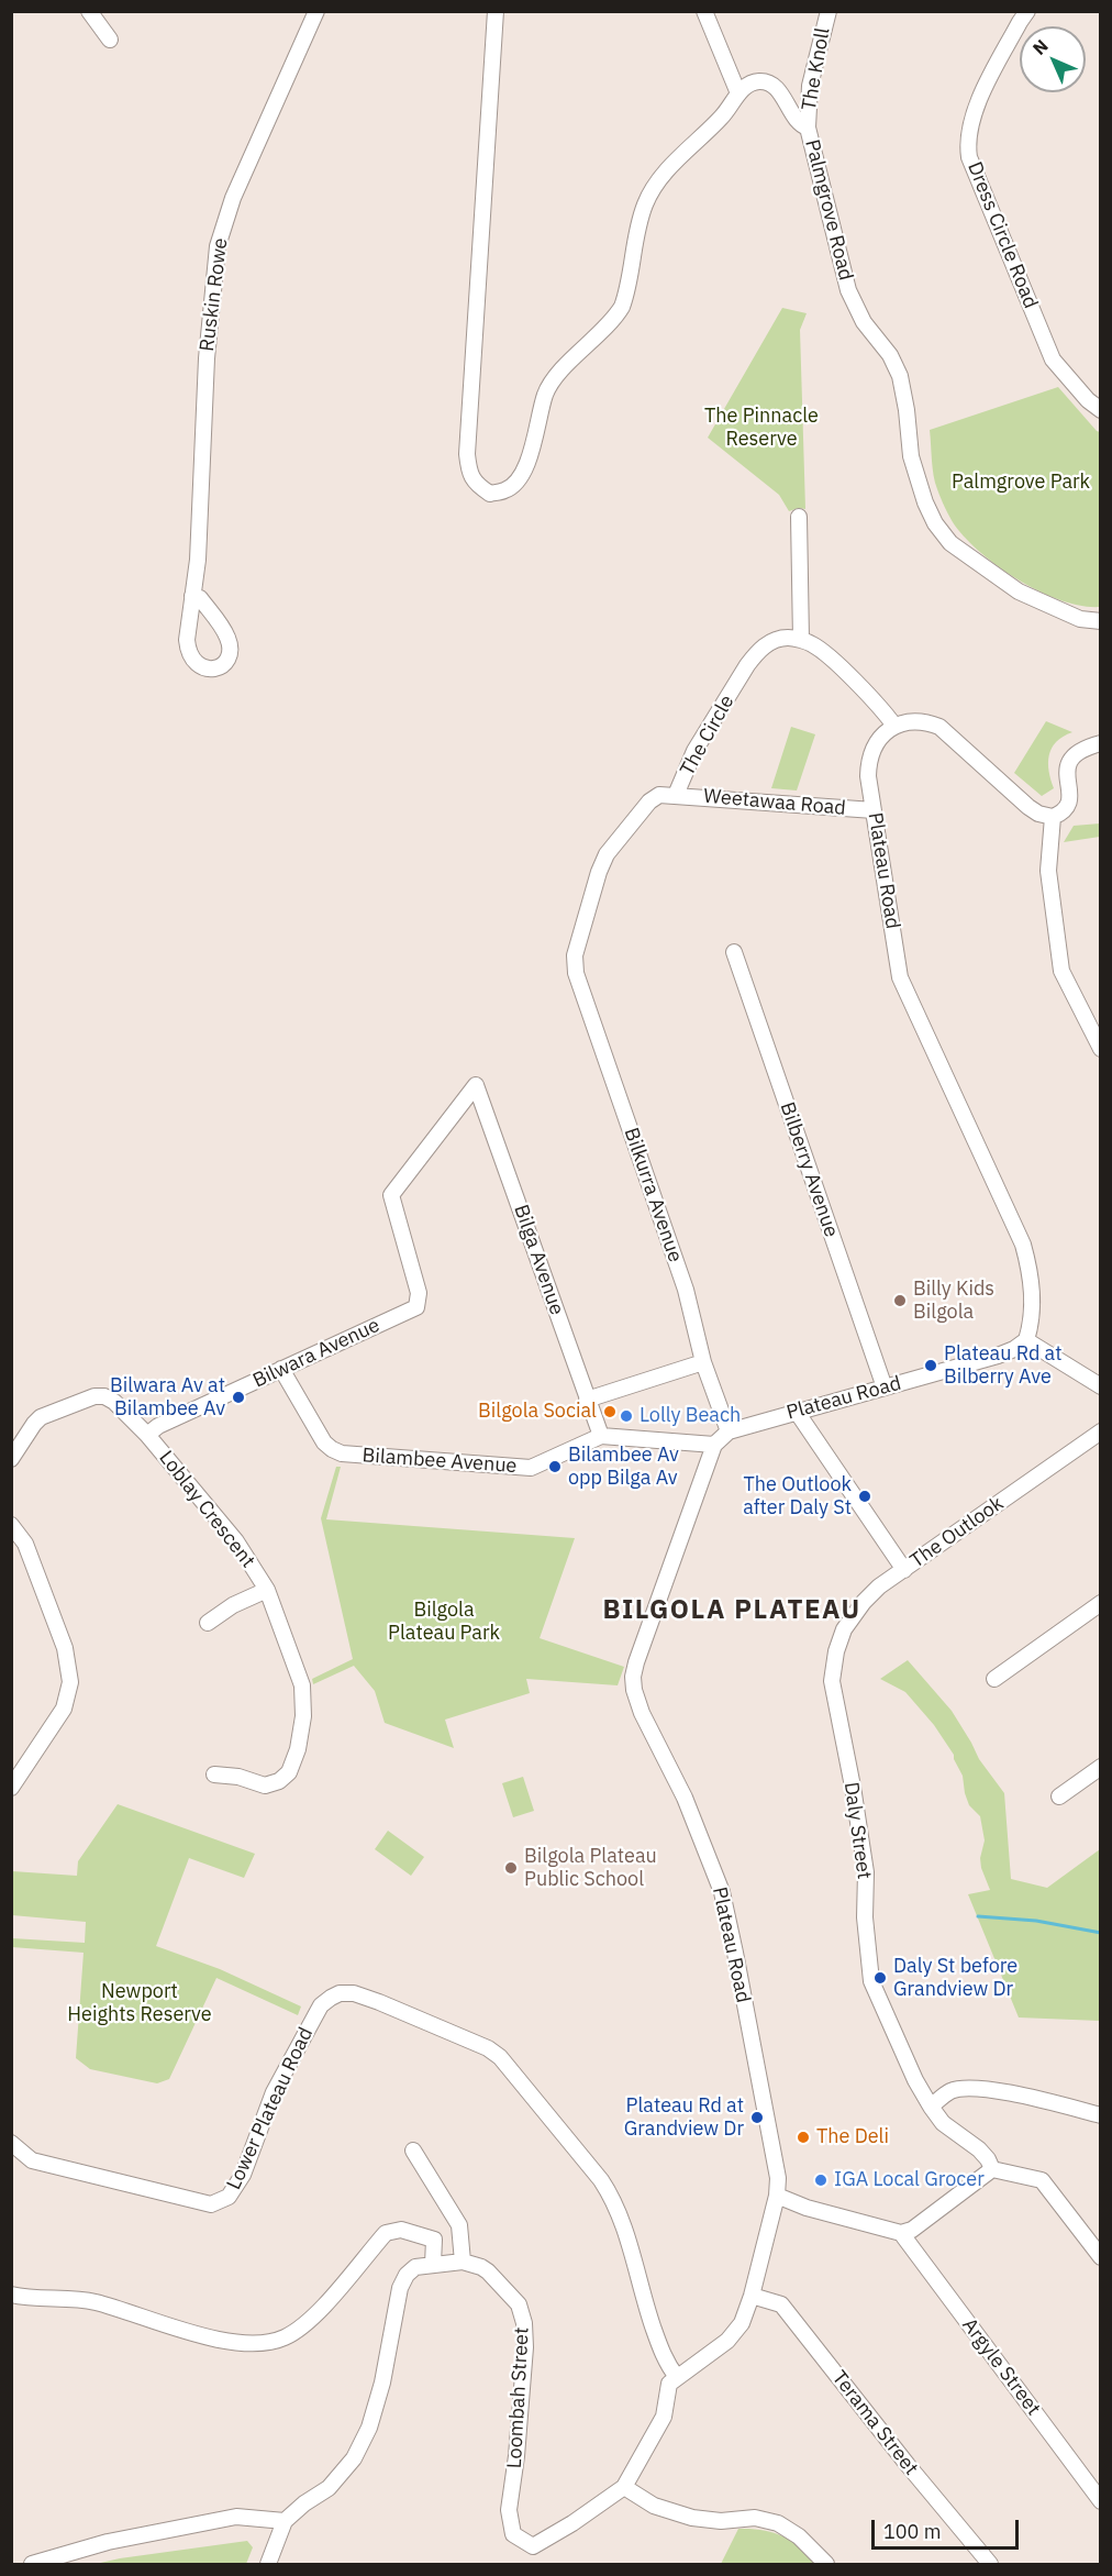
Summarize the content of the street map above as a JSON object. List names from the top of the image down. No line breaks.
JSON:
{"streets":{"street":["The Knoll","Palmgrove Road","Dress Circle Road","Ruskin Rowe","The Circle","Weetawaa Road","Plateau Road","Bilberry Avenue","Bilkurra Avenue","Bilga Avenue","Bilwara Avenue","Bilambee Avenue","Loblay Crescent","The Outlook","Daly Street","Lower Plateau Road","Argyle Street","Loombah Street","Terama Street"]},"crossings":[["The Knoll","Palmgrove Road"],["The Circle","Weetawaa Road"],["The Circle","Bilkurra Avenue"],["Weetawaa Road","Plateau Road"],["Plateau Road","Bilberry Avenue"],["Plateau Road","Bilkurra Avenue"],["Plateau Road","Bilambee Avenue"],["Plateau Road","The Outlook"],["Plateau Road","Lower Plateau Road"],["Plateau Road","Loombah Street"],["Plateau Road","Terama Street"],["Bilga Avenue","Bilwara Avenue"],["Bilga Avenue","Bilambee Avenue"],["Bilwara Avenue","Bilambee Avenue"],["Bilwara Avenue","Loblay Crescent"],["The Outlook","Daly Street"],["Lower Plateau Road","Loombah Street"]],"districts":["BILGOLA PLATEAU"],"parks":["The Pinnacle Reserve","Palmgrove Park","Bilgola Plateau Park","Newport Heights Reserve"],"places":["Billy Kids Bilgola","Plateau Rd at Bilberry Ave","Bilwara Av at Bilambee Av","Bilgola Social","Lolly Beach","Bilambee Av opp Bilga Av","The Outlook after Daly St","Bilgola Plateau Public School","Daly St before Grandview Dr","Plateau Rd at Grandview Dr","The Deli","IGA Local Grocer"],"scale_bar":"100 m","north":"top left"}
